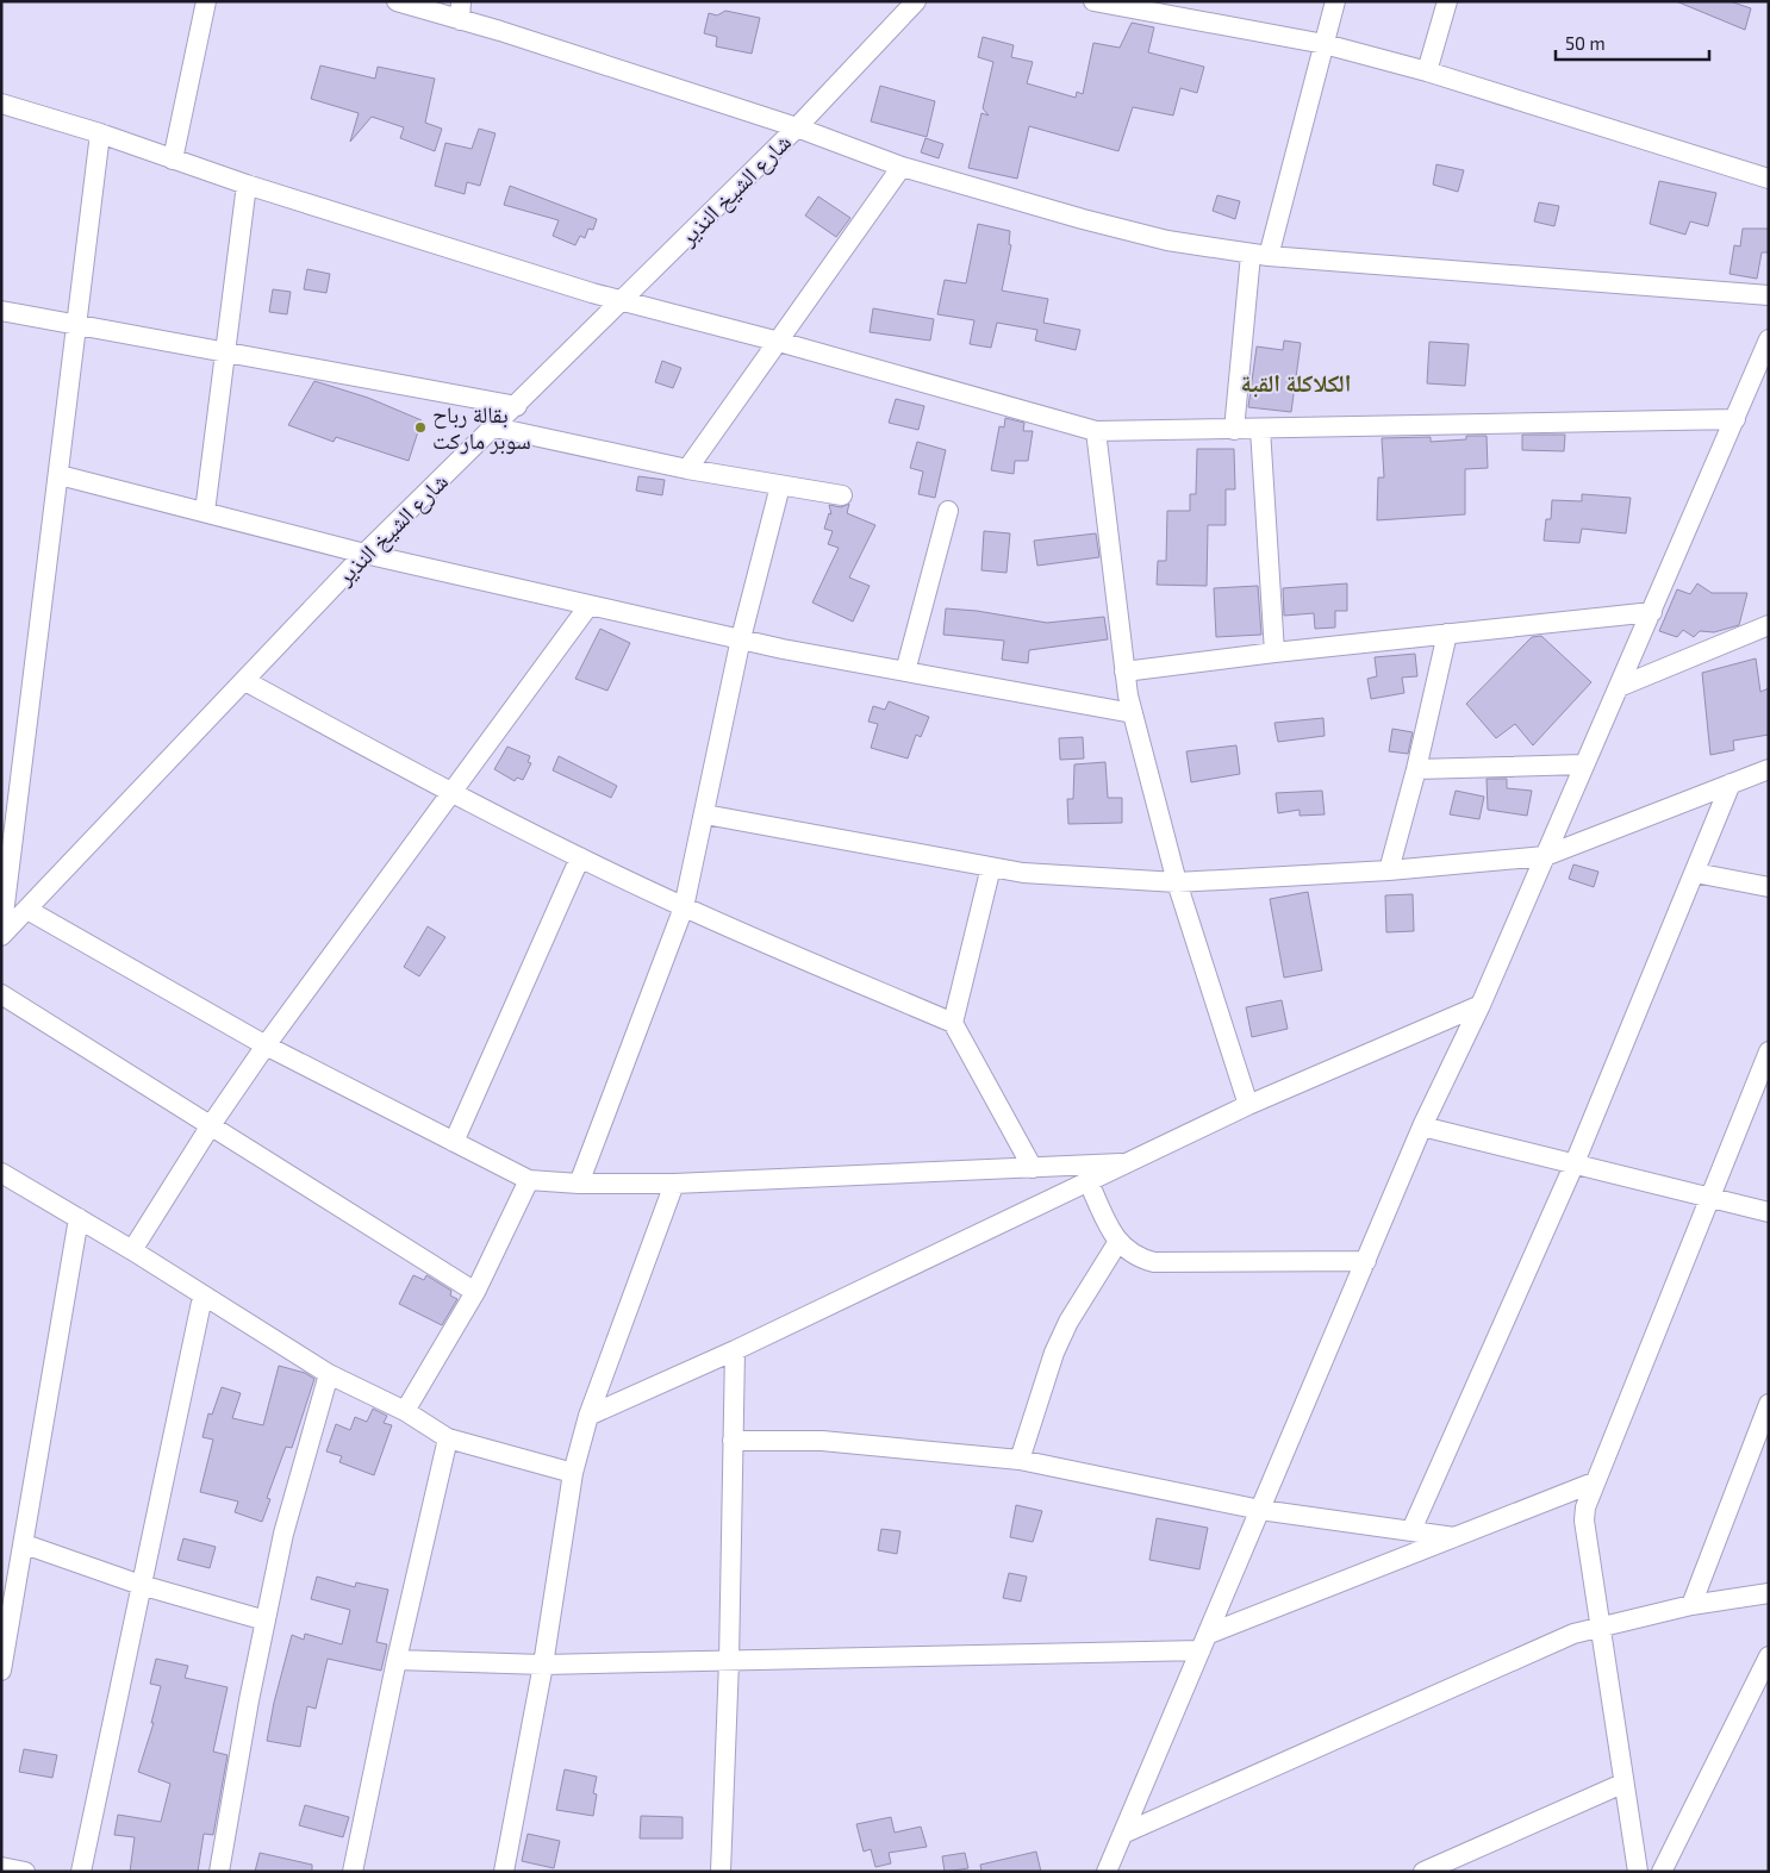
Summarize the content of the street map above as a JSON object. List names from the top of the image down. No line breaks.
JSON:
{"streets":{"street":["شارع الشيخ النذير"]},"districts":["الكلاكلة القبة"],"places":["بقالة رباح سوبر ماركت"],"scale_bar":"50 m"}
